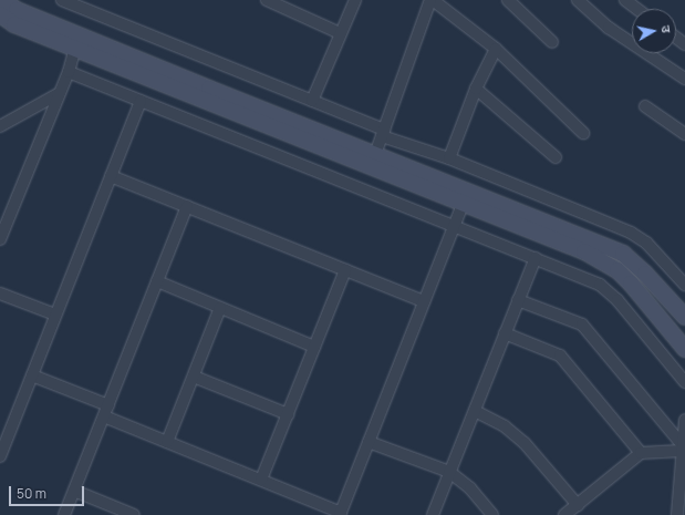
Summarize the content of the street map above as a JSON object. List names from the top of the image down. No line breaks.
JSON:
{"scale_bar":"50 m","north":"right"}
